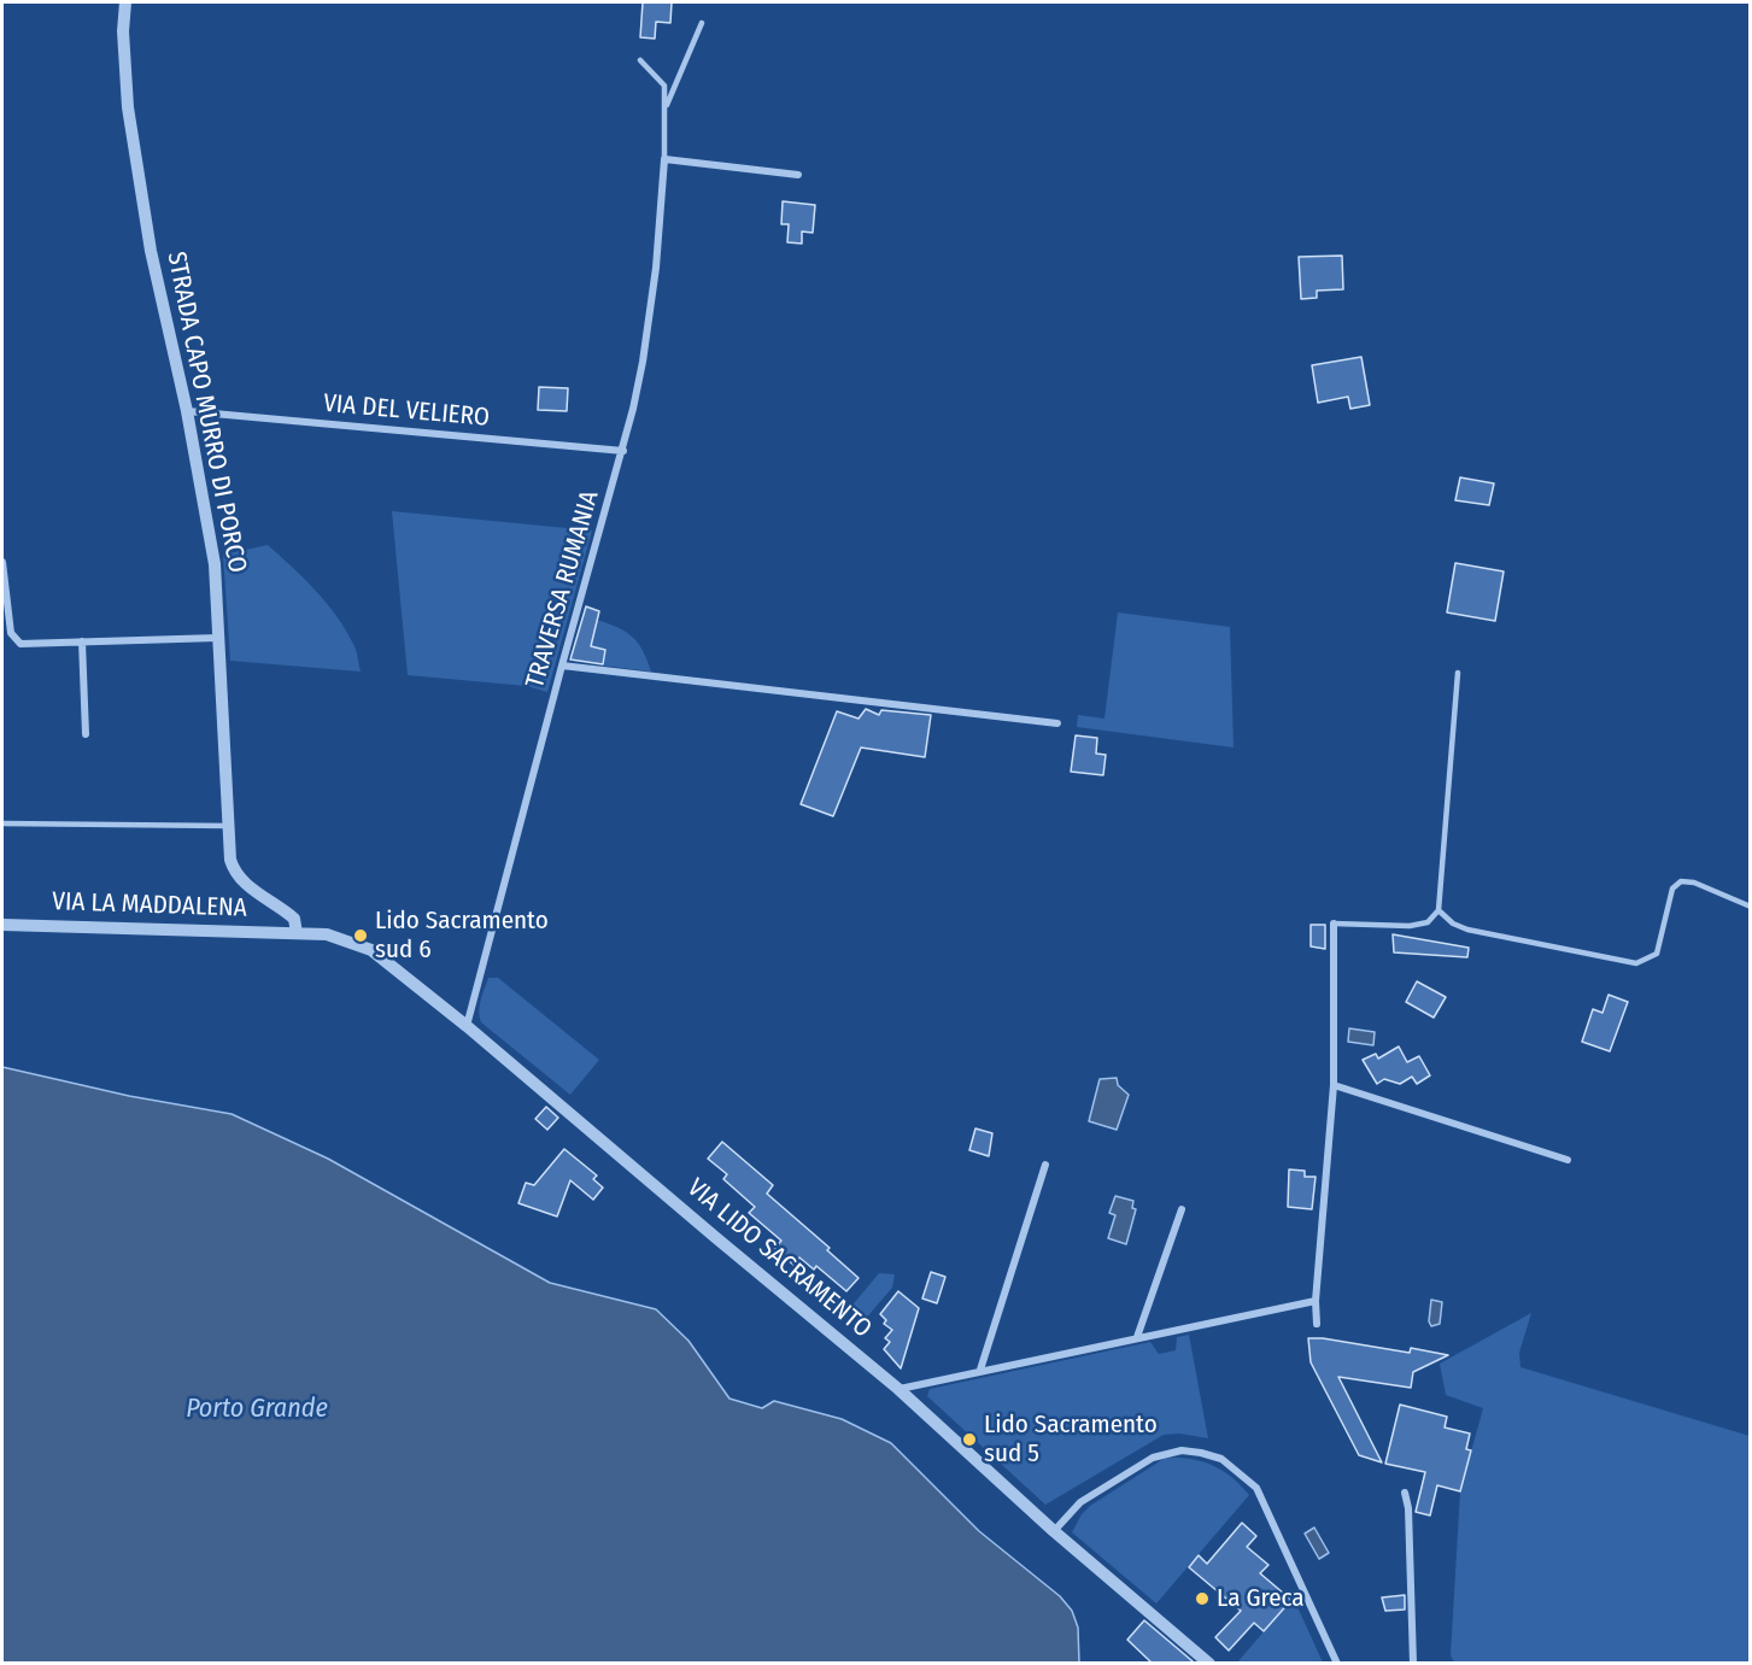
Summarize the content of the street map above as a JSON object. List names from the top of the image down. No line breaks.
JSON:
{"streets":{"street":["VIA DEL VELIERO","STRADA CAPO MURRO DI PORCO","TRAVERSA RUMANIA","VIA LA MADDALENA","VIA LIDO SACRAMENTO"]},"crossings":[["VIA DEL VELIERO","STRADA CAPO MURRO DI PORCO"],["VIA DEL VELIERO","TRAVERSA RUMANIA"],["STRADA CAPO MURRO DI PORCO","VIA LA MADDALENA"],["STRADA CAPO MURRO DI PORCO","VIA LIDO SACRAMENTO"],["TRAVERSA RUMANIA","VIA LIDO SACRAMENTO"],["VIA LA MADDALENA","VIA LIDO SACRAMENTO"]],"water":["Porto Grande"],"places":["Lido Sacramento sud 6","Lido Sacramento sud 5","La Greca"]}
